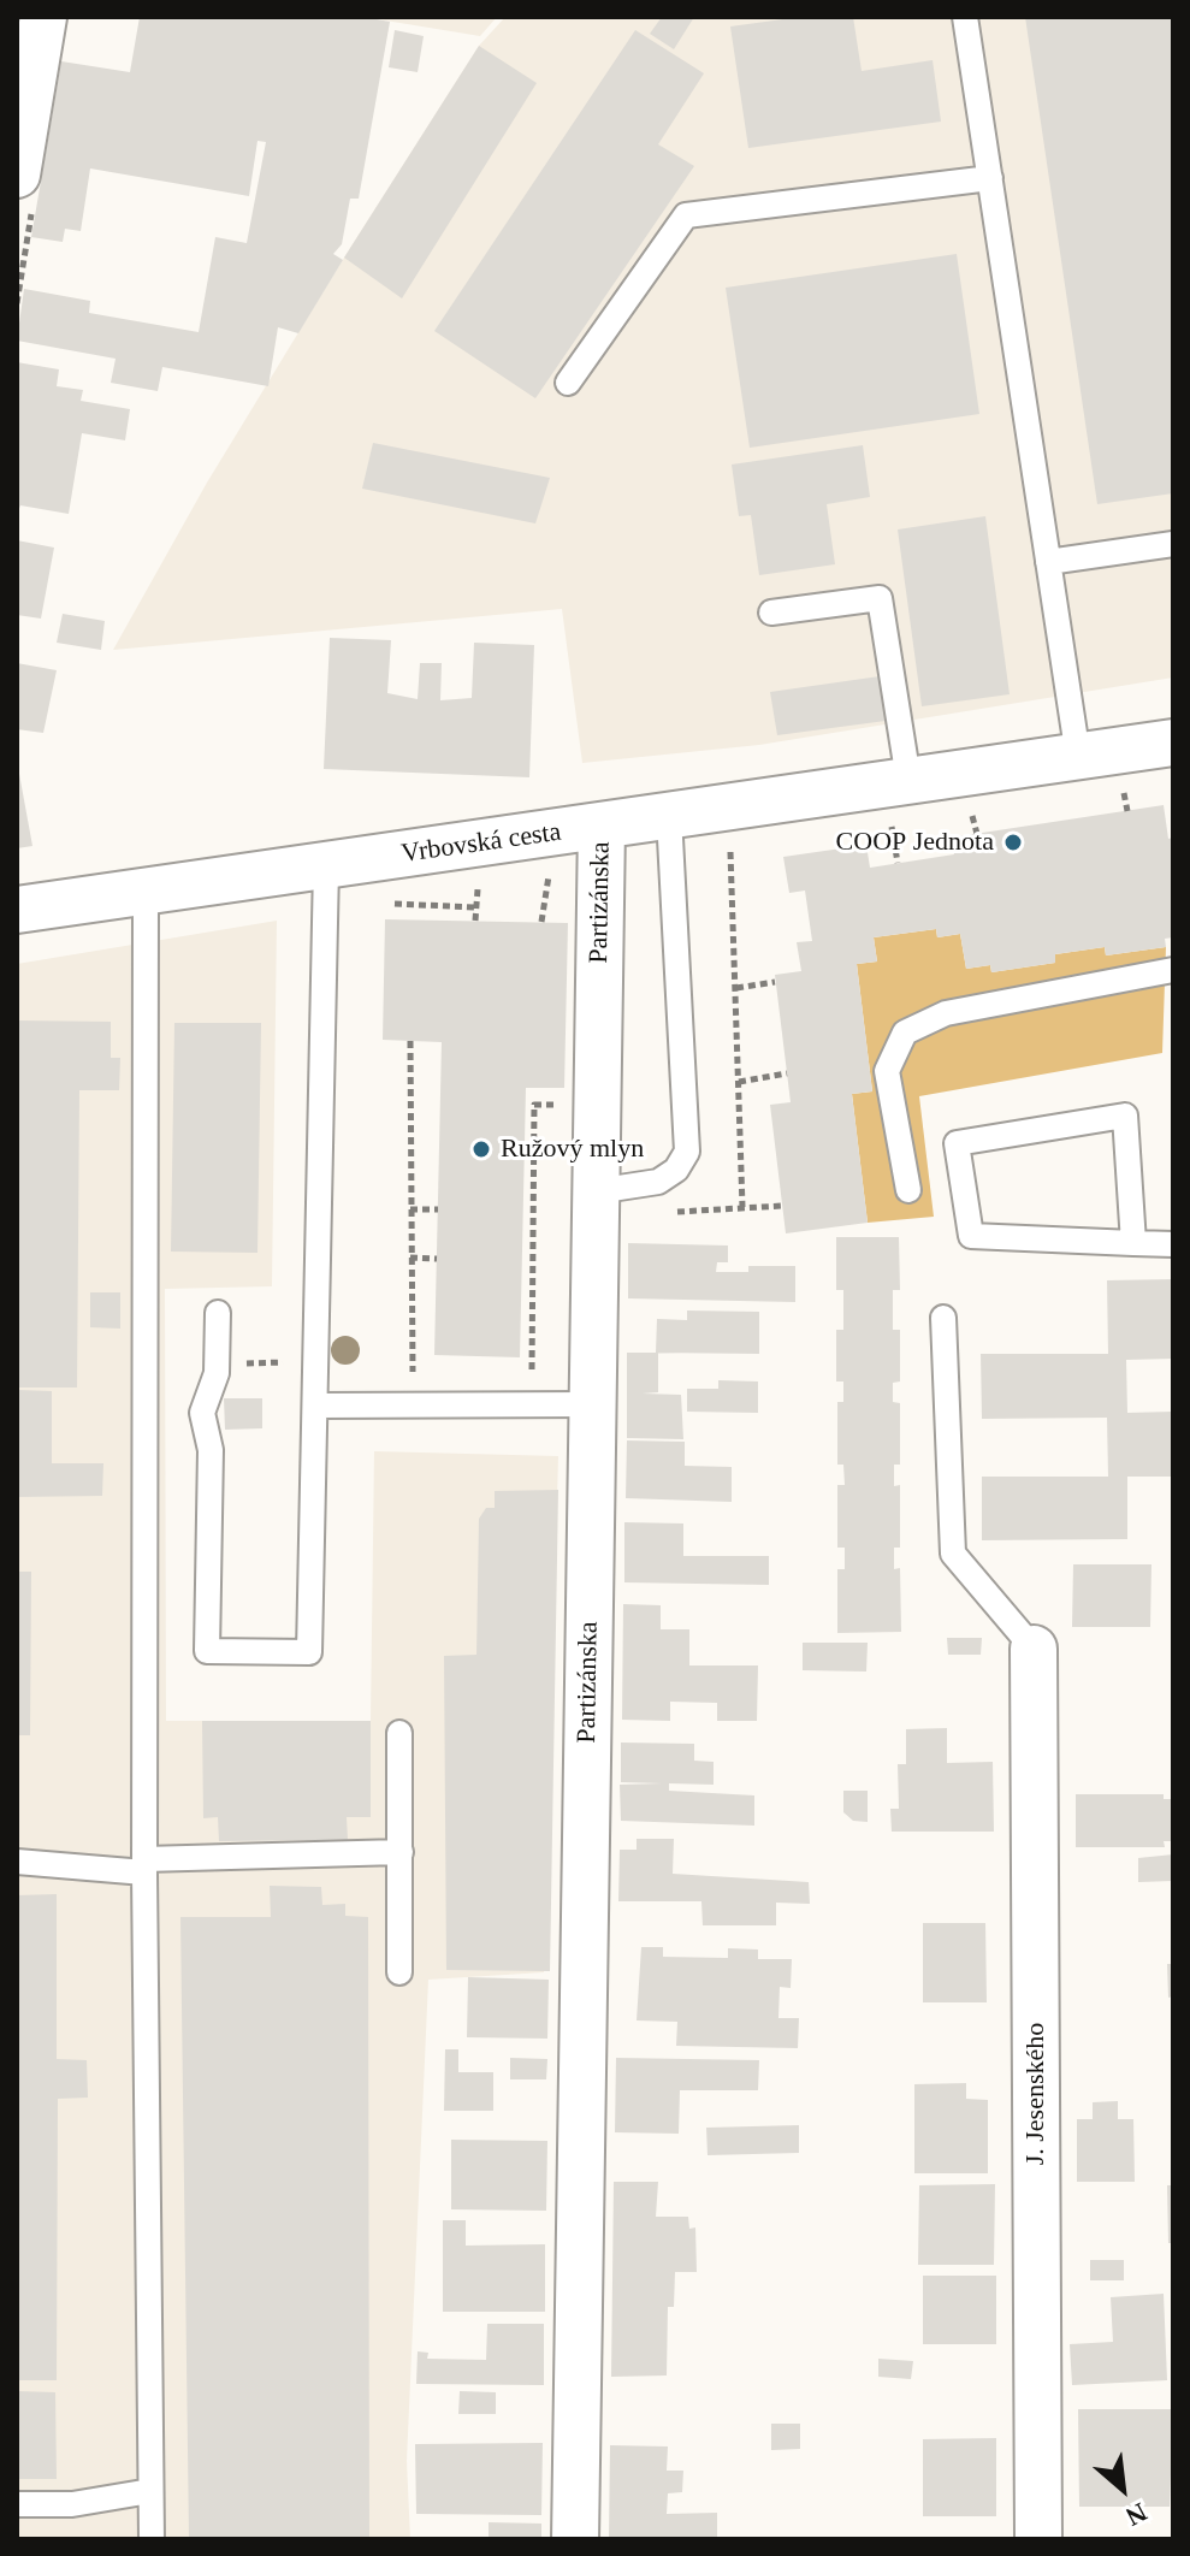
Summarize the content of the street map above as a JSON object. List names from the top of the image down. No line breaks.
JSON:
{"streets":{"street":["Vrbovská cesta","Partizánska","J. Jesenského"]},"crossings":[["Vrbovská cesta","Partizánska"]],"places":["COOP Jednota","Ružový mlyn"],"north":"bottom right"}
